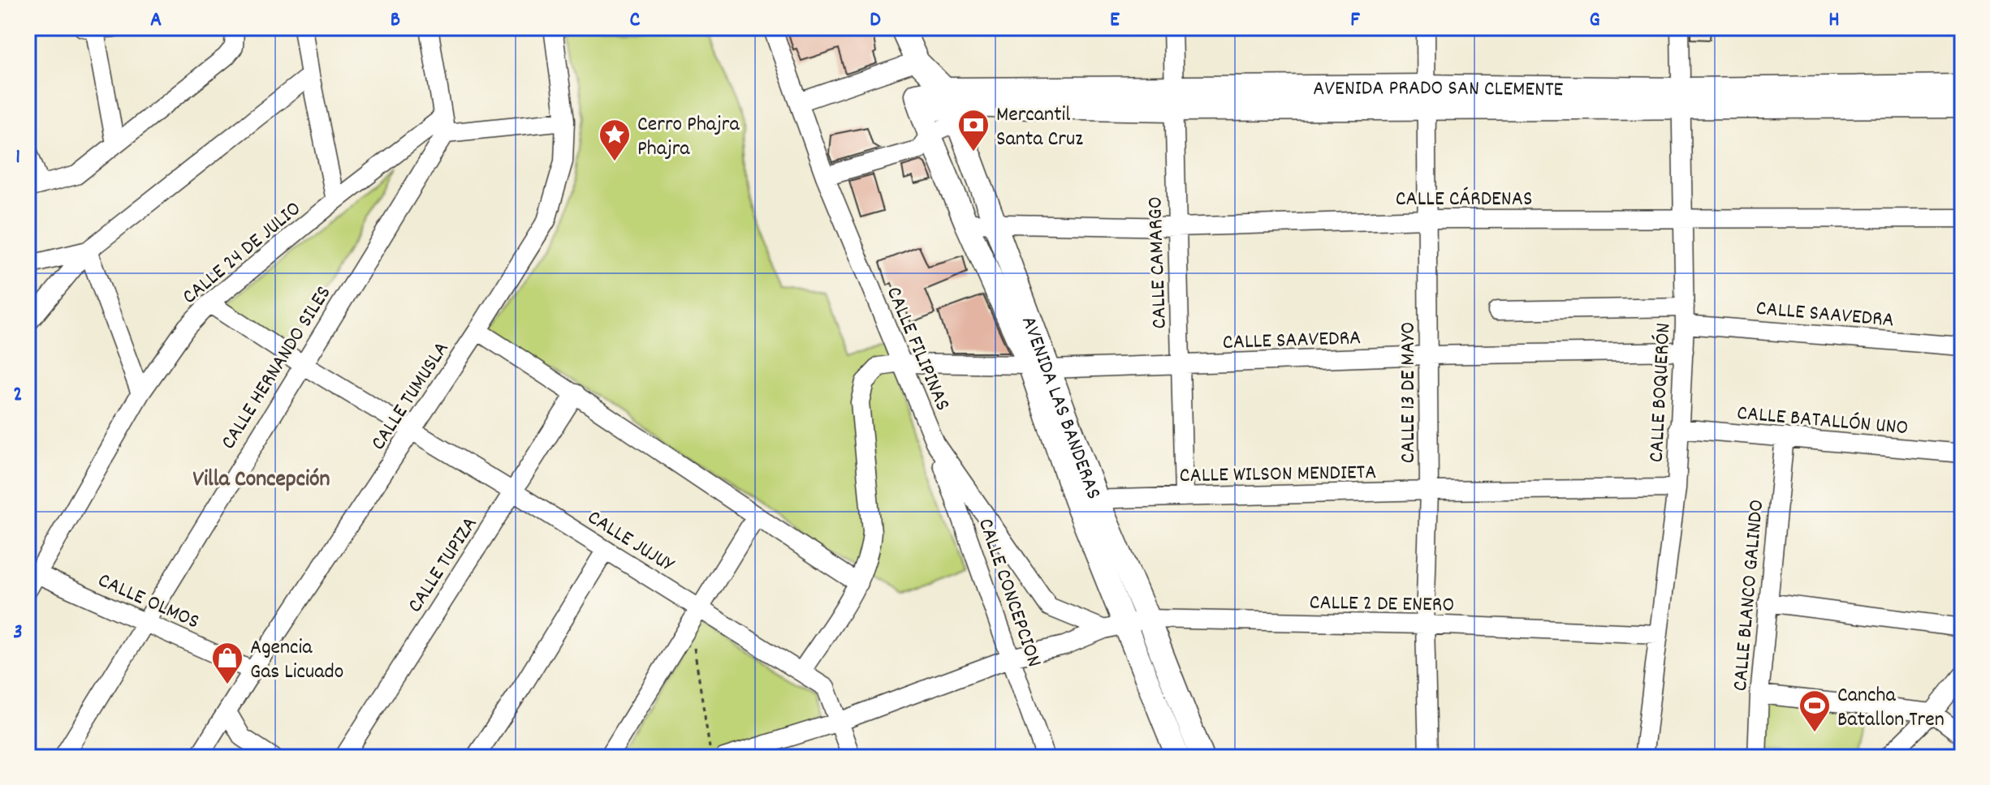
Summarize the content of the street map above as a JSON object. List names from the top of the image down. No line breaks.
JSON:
{"streets":{"main road":["AVENIDA PRADO SAN CLEMENTE","AVENIDA LAS BANDERAS"],"street":["CALLE CÁRDENAS","CALLE 24 DE JULIO","CALLE CAMARGO","CALLE SAAVEDRA","CALLE FILIPINAS","CALLE HERNANDO SILES","CALLE 13 DE MAYO","CALLE BOQUERÓN","CALLE TUMUSLA","CALLE BATALLÓN UNO","CALLE WILSON MENDIETA","CALLE JUJUY","CALLE TUPIZA","CALLE CONCEPCION","CALLE BLANCO GALINDO","CALLE OLMOS","CALLE 2 DE ENERO"]},"crossings":[["AVENIDA PRADO SAN CLEMENTE","CALLE CAMARGO"],["AVENIDA PRADO SAN CLEMENTE","CALLE 13 DE MAYO"],["AVENIDA PRADO SAN CLEMENTE","CALLE BOQUERÓN"],["AVENIDA PRADO SAN CLEMENTE","AVENIDA LAS BANDERAS"],["CALLE CÁRDENAS","CALLE CAMARGO"],["CALLE CÁRDENAS","CALLE 13 DE MAYO"],["CALLE CÁRDENAS","CALLE BOQUERÓN"],["CALLE CÁRDENAS","AVENIDA LAS BANDERAS"],["CALLE 24 DE JULIO","CALLE HERNANDO SILES"],["CALLE 24 DE JULIO","CALLE JUJUY"],["CALLE 24 DE JULIO","CALLE OLMOS"],["CALLE CAMARGO","CALLE SAAVEDRA"],["CALLE CAMARGO","CALLE WILSON MENDIETA"],["CALLE SAAVEDRA","CALLE FILIPINAS"],["CALLE SAAVEDRA","CALLE 13 DE MAYO"],["CALLE SAAVEDRA","CALLE BOQUERÓN"],["CALLE SAAVEDRA","AVENIDA LAS BANDERAS"],["CALLE SAAVEDRA","CALLE JUJUY"],["CALLE FILIPINAS","AVENIDA LAS BANDERAS"],["CALLE FILIPINAS","CALLE CONCEPCION"],["CALLE FILIPINAS","CALLE 2 DE ENERO"],["CALLE HERNANDO SILES","CALLE JUJUY"],["CALLE HERNANDO SILES","CALLE OLMOS"],["CALLE 13 DE MAYO","CALLE WILSON MENDIETA"],["CALLE 13 DE MAYO","CALLE 2 DE ENERO"],["CALLE BOQUERÓN","CALLE BATALLÓN UNO"],["CALLE BOQUERÓN","CALLE WILSON MENDIETA"],["CALLE BOQUERÓN","CALLE 2 DE ENERO"],["CALLE TUMUSLA","CALLE JUJUY"],["CALLE TUMUSLA","CALLE OLMOS"],["AVENIDA LAS BANDERAS","CALLE WILSON MENDIETA"],["AVENIDA LAS BANDERAS","CALLE 2 DE ENERO"],["CALLE BATALLÓN UNO","CALLE BLANCO GALINDO"],["CALLE JUJUY","CALLE TUPIZA"],["CALLE JUJUY","CALLE 2 DE ENERO"],["CALLE CONCEPCION","CALLE 2 DE ENERO"]],"districts":["Villa Concepción"],"places":{"bank":["Mercantil Santa Cruz"],"place":["Cerro Phajra Phajra"],"shop":["Agencia Gas Licuado"],"sports":["Cancha Batallon Tren"]},"grid":{"columns":["A","B","C","D","E","F","G","H"],"rows":["1","2","3"]}}
